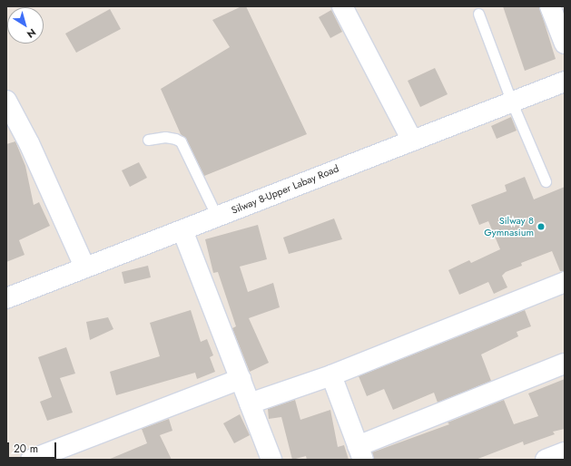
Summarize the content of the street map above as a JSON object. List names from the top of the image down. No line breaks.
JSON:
{"streets":{"street":["Silway 8-Upper Labay Road"]},"places":["Silway 8 Gymnasium"],"scale_bar":"20 m","north":"bottom right"}
